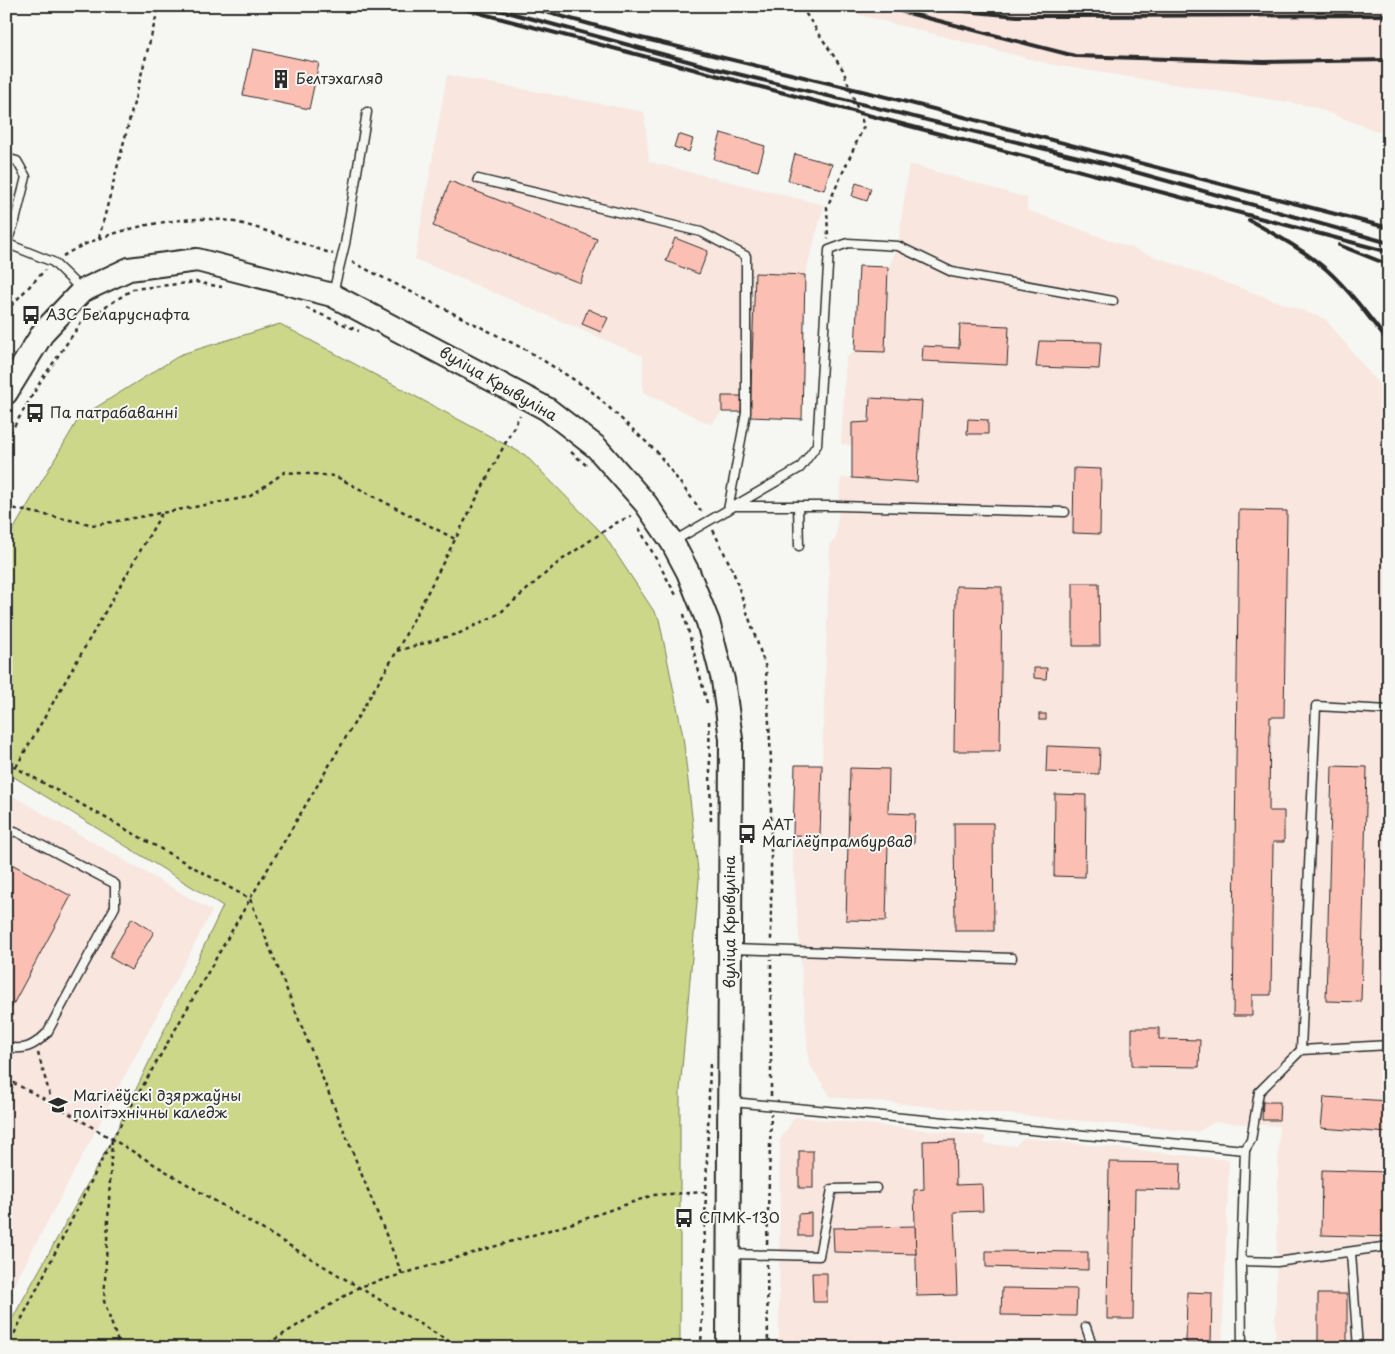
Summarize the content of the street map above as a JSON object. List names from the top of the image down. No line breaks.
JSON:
{"streets":{"main road":["вуліца Крывуліна"]},"places":{"building":["Белтэхагляд"],"bus stop":["АЗС Беларуснафта","Па патрабаванні","ААТ Магілёўпрамбурвад","СПМК-130"],"school or university":["Магілёўскі дзяржаўны політэхнічны каледж"]}}
